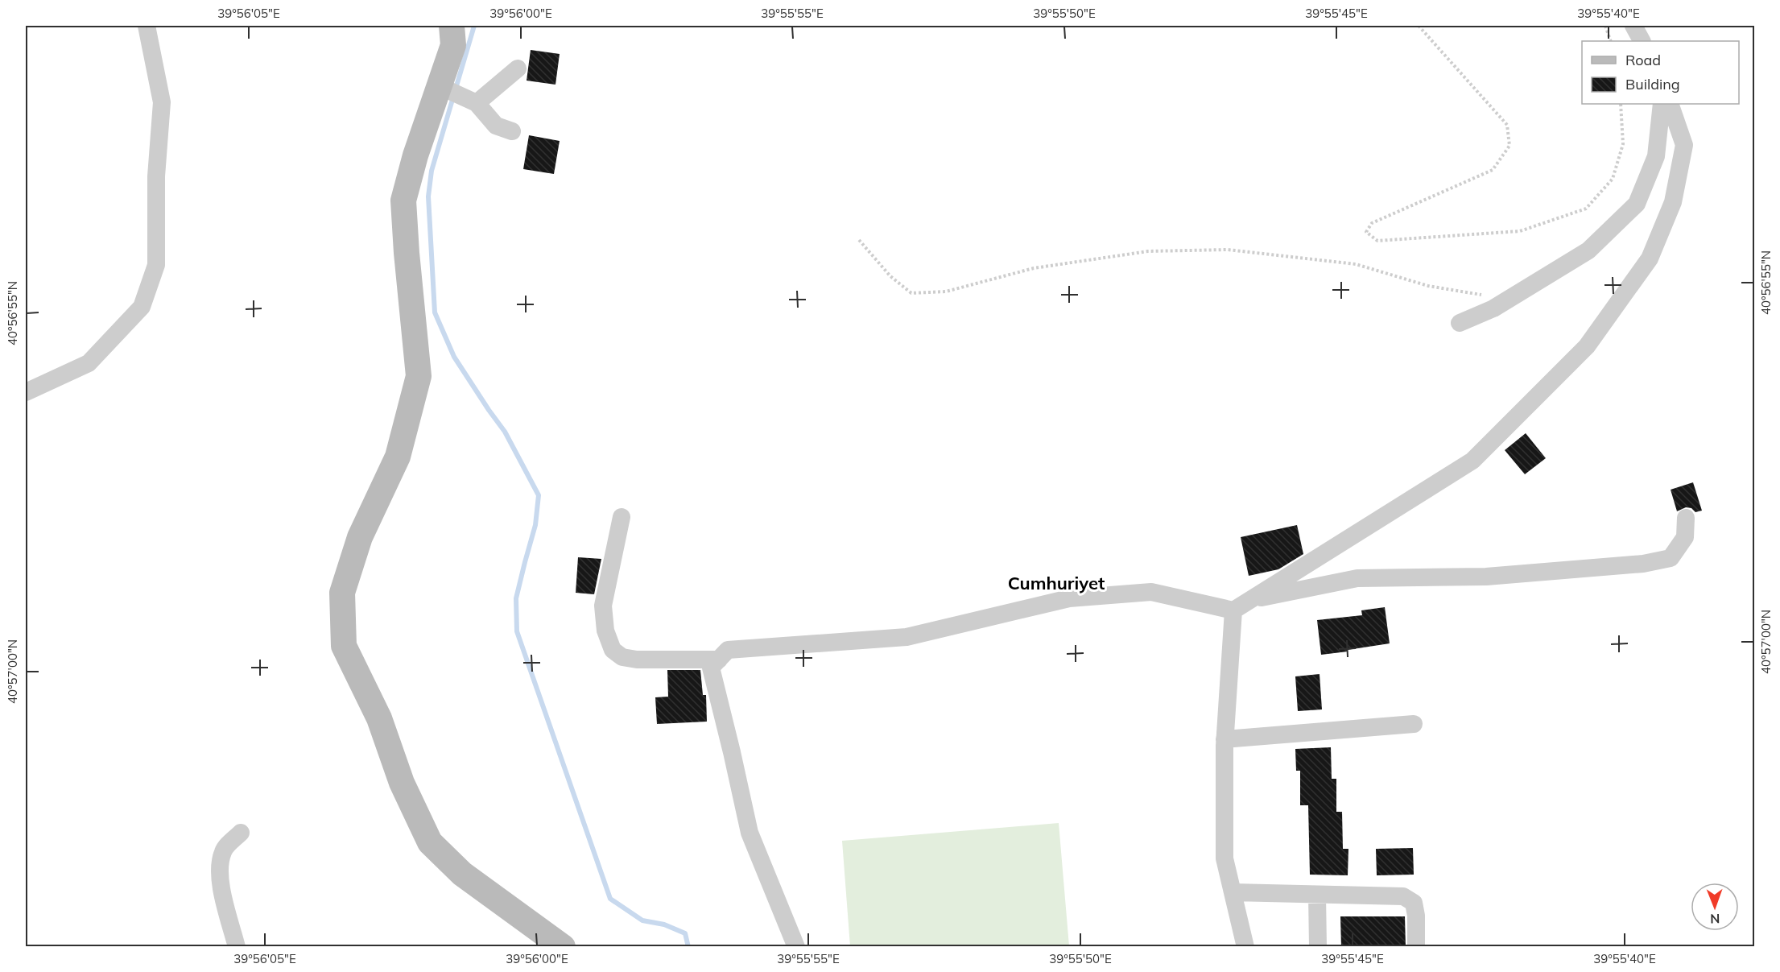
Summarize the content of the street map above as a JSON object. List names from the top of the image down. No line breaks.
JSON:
{"districts":["Cumhuriyet"],"legend":["Road","Building"],"north":"bottom","coordinates":["39°56'05\"E","39°56'00\"E","39°55'55\"E","39°55'50\"E","39°55'45\"E","39°55'40\"E","40°56'55\"N","40°57'00\"N"]}
